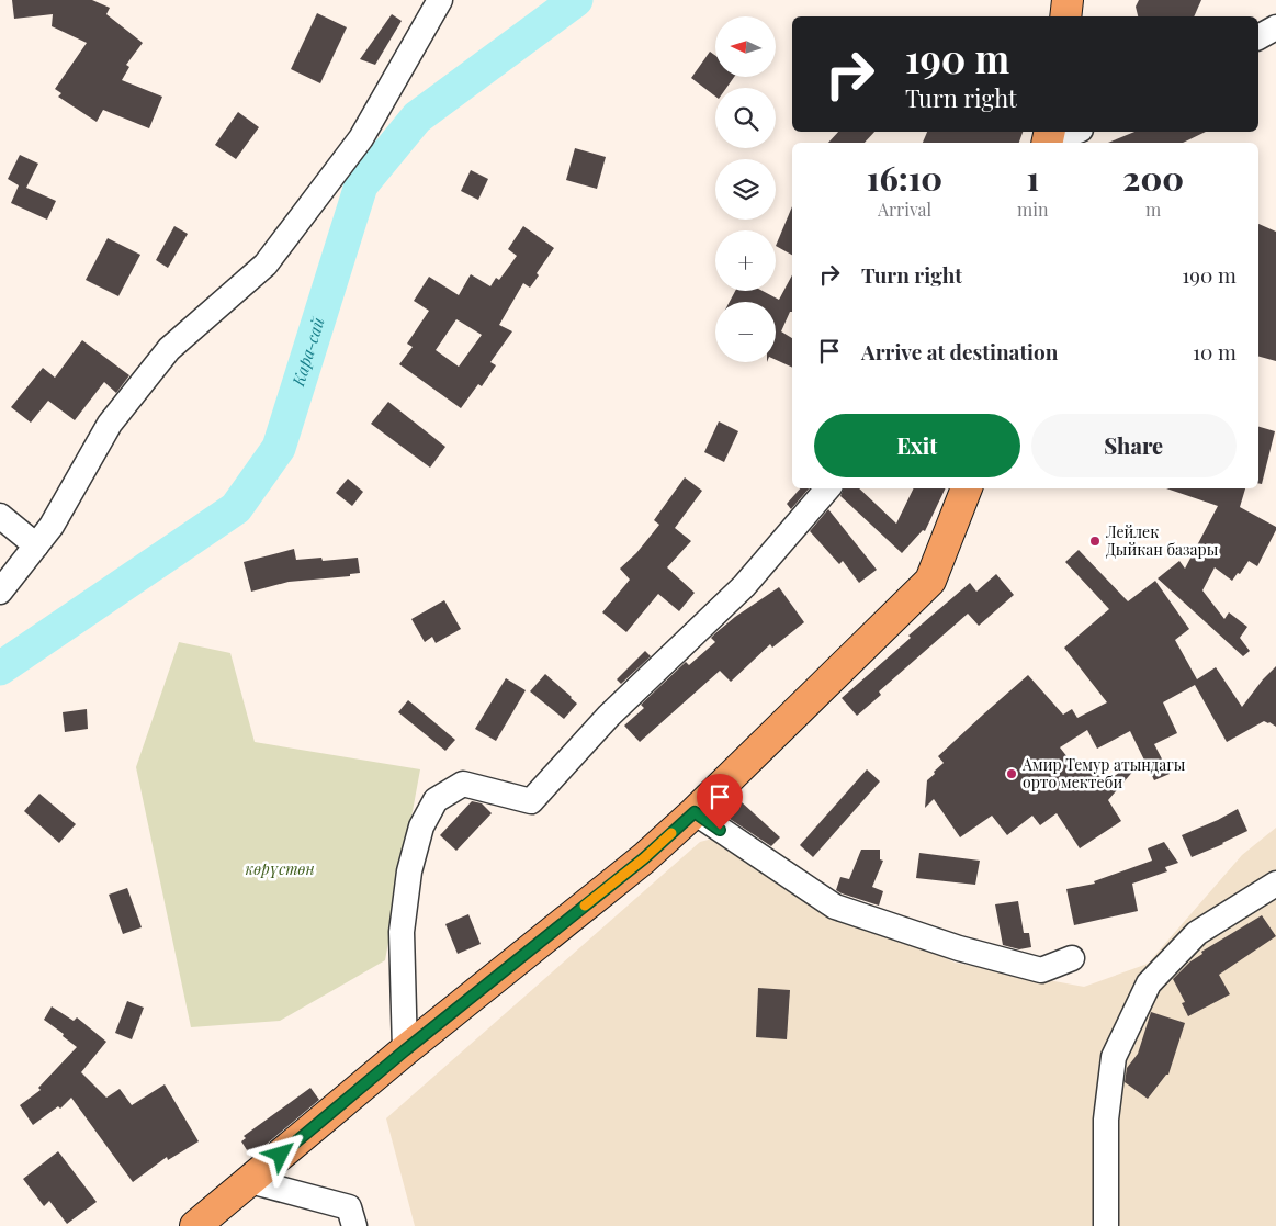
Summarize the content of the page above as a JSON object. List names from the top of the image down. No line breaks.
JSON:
{"water":["Кара-сай"],"parks":["көрүстөн"],"places":["Лейлек Дыйкан базары","Амир Темур атындагы орто мектеби"],"north":"left","page":{"map_buttons":["+","−"],"turn":["190 m","Turn right"],"eta":["16:10","Arrival","1","min","200","m"],"list":[{"name":"Turn right","value":"190 m"},{"name":"Arrive at destination","value":"10 m"}],"buttons":["Exit","Share"]}}
